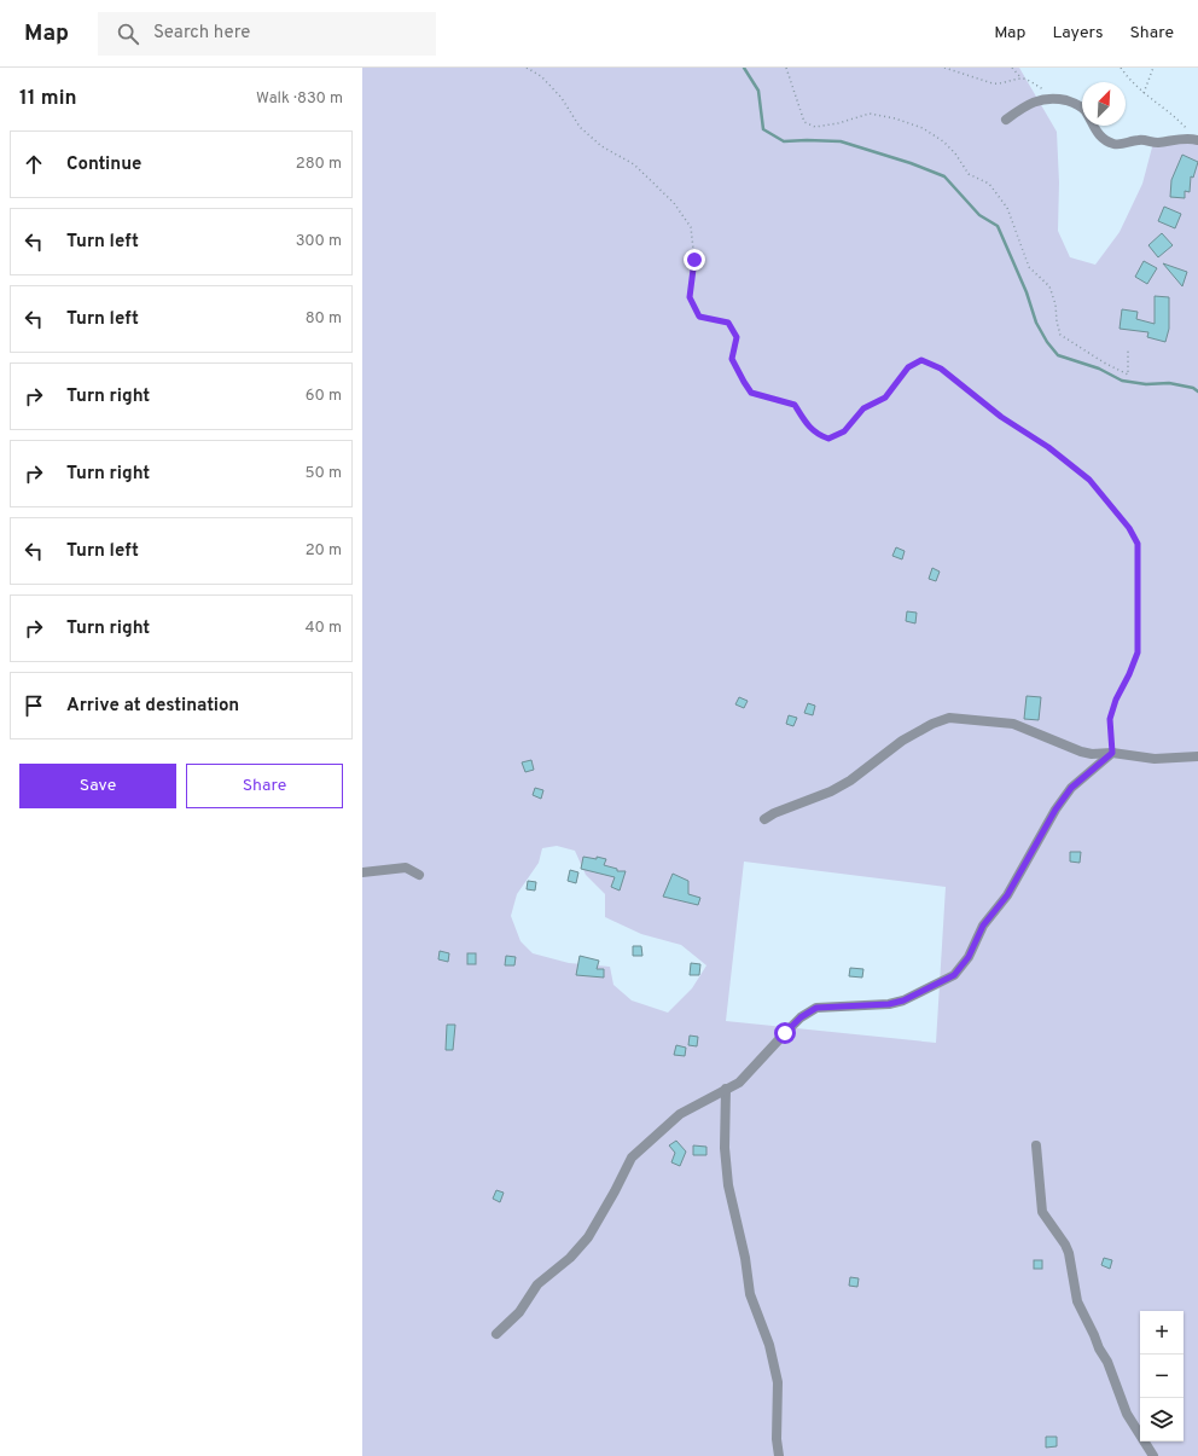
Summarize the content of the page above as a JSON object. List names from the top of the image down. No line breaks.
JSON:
{"north":"top right","page":{"header":"Map","search":"Search here","nav":["Map","Layers","Share"],"heading":["11 min","Walk · 830 m"],"list":[["Continue","280 m"],["Turn left","300 m"],["Turn left","80 m"],["Turn right","60 m"],["Turn right","50 m"],["Turn left","20 m"],["Turn right","40 m"],"Arrive at destination"],"buttons":["Save","Share"],"map_buttons":["+","−"]}}
